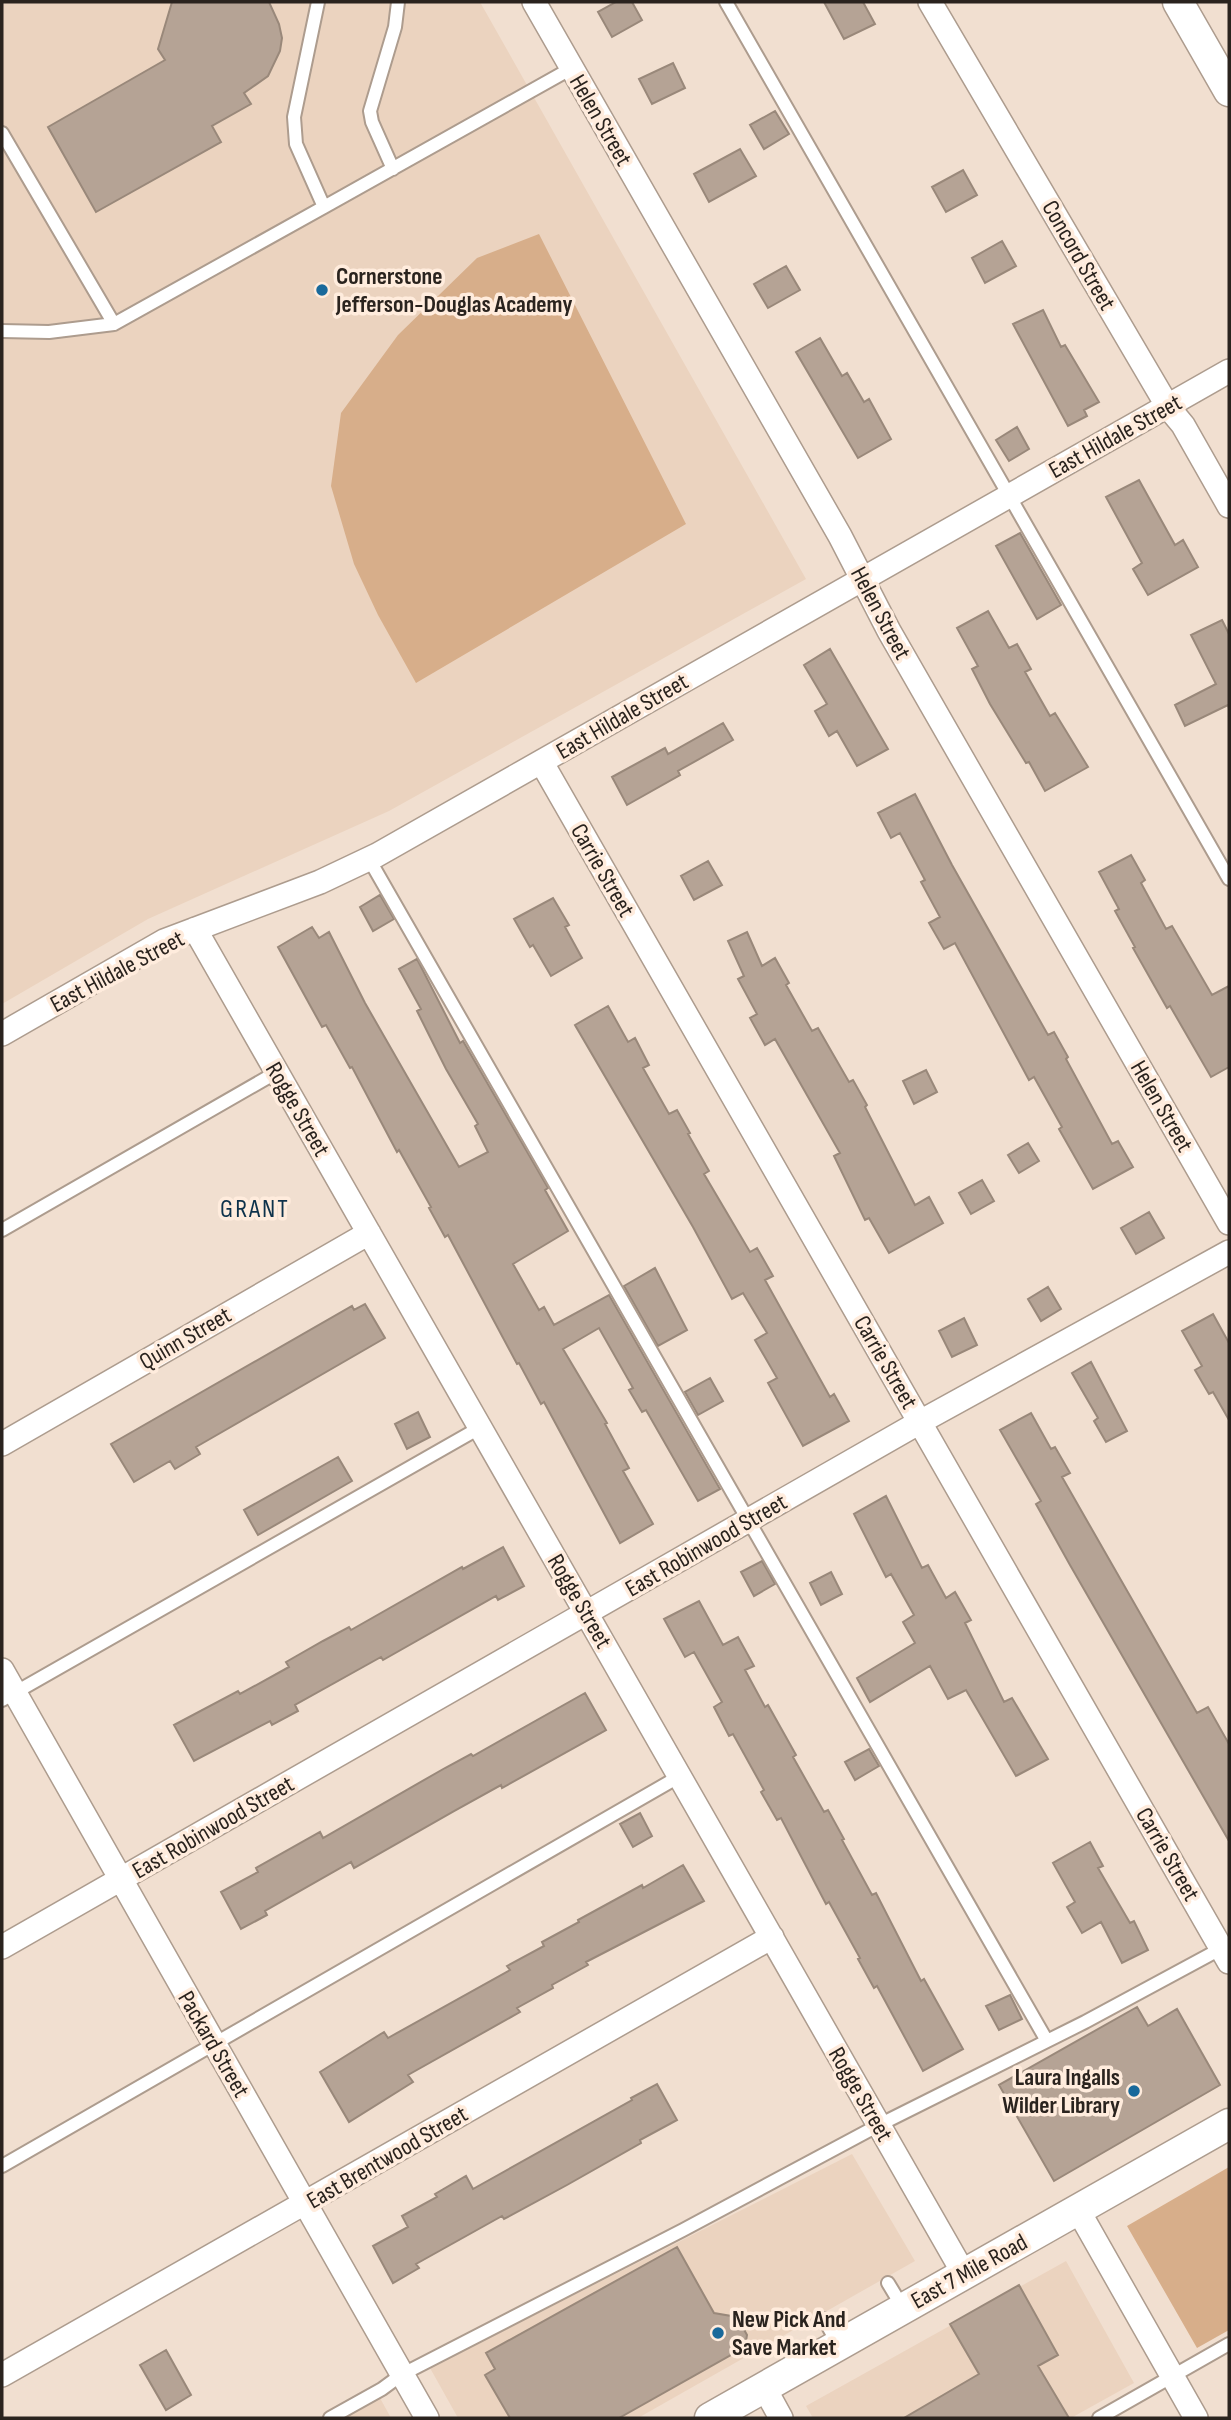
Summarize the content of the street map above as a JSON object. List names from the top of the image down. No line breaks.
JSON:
{"streets":{"street":["Helen Street","Concord Street","East Hildale Street","Carrie Street","Rogge Street","Quinn Street","East Robinwood Street","Packard Street","East Brentwood Street","East 7 Mile Road"]},"crossings":[["Helen Street","East Hildale Street"],["Concord Street","East Hildale Street"],["East Hildale Street","Carrie Street"],["East Hildale Street","Rogge Street"],["Carrie Street","East Robinwood Street"],["Rogge Street","Quinn Street"],["Rogge Street","East Robinwood Street"],["Rogge Street","East Brentwood Street"],["Rogge Street","East 7 Mile Road"],["East Robinwood Street","Packard Street"],["Packard Street","East Brentwood Street"]],"districts":["GRANT"],"places":["Cornerstone Jefferson-Douglas Academy","Laura Ingalls Wilder Library","New Pick And Save Market"]}
